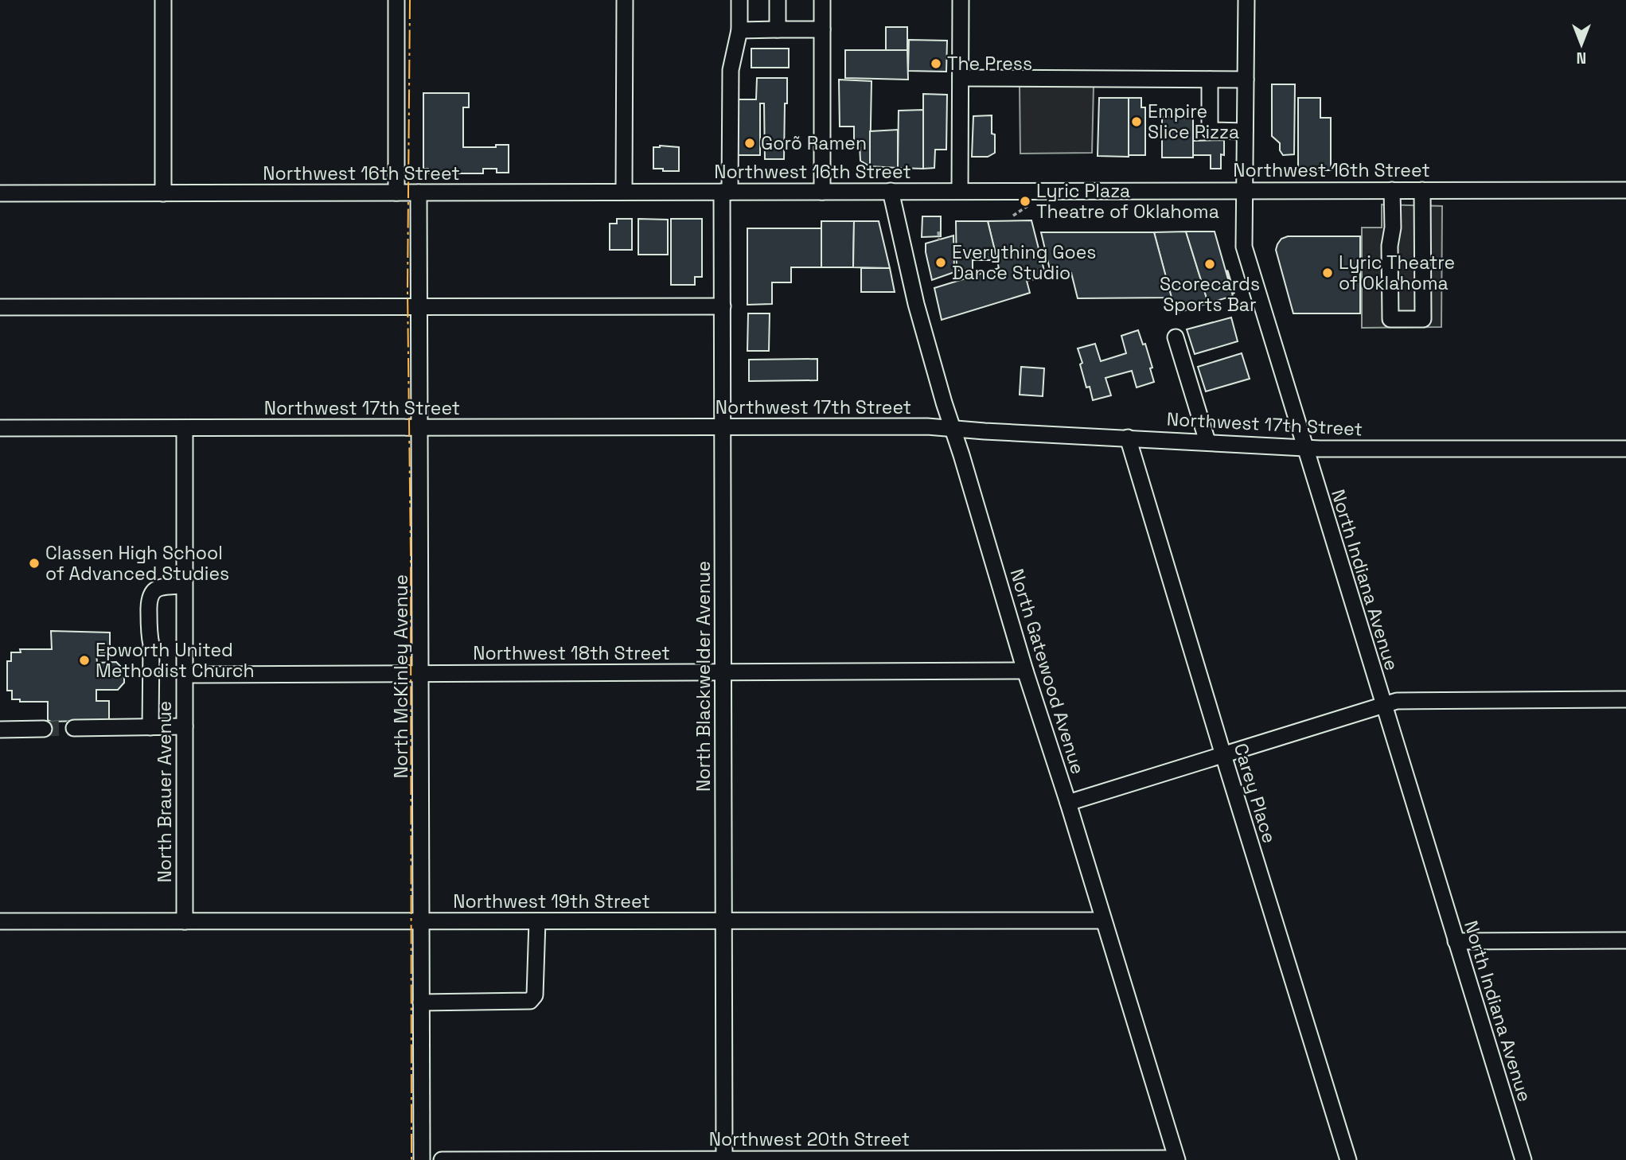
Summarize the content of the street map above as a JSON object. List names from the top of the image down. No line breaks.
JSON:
{"streets":{"street":["Northwest 16th Street","Northwest 17th Street","North Indiana Avenue","Northwest 18th Street","North Gatewood Avenue","North McKinley Avenue","North Blackwelder Avenue","North Brauer Avenue","Carey Place","Northwest 19th Street","Northwest 20th Street"]},"crossings":[["Northwest 16th Street","North Indiana Avenue"],["Northwest 16th Street","North Gatewood Avenue"],["Northwest 16th Street","North McKinley Avenue"],["Northwest 16th Street","North Blackwelder Avenue"],["Northwest 17th Street","North Indiana Avenue"],["Northwest 17th Street","North Gatewood Avenue"],["Northwest 17th Street","North McKinley Avenue"],["Northwest 17th Street","North Blackwelder Avenue"],["Northwest 17th Street","North Brauer Avenue"],["Northwest 17th Street","Carey Place"],["Northwest 18th Street","North Gatewood Avenue"],["Northwest 18th Street","North McKinley Avenue"],["Northwest 18th Street","North Blackwelder Avenue"],["Northwest 18th Street","North Brauer Avenue"],["North Gatewood Avenue","Northwest 19th Street"],["North Gatewood Avenue","Northwest 20th Street"],["North McKinley Avenue","Northwest 19th Street"],["North Blackwelder Avenue","Northwest 19th Street"],["North Blackwelder Avenue","Northwest 20th Street"],["North Brauer Avenue","Northwest 19th Street"]],"places":["The Press","Empire Slice Pizza","Gorõ Ramen","Lyric Plaza Theatre of Oklahoma","Everything Goes Dance Studio","Scorecards Sports Bar","Lyric Theatre of Oklahoma","Classen High School of Advanced Studies","Epworth United Methodist Church"],"north":"bottom"}
